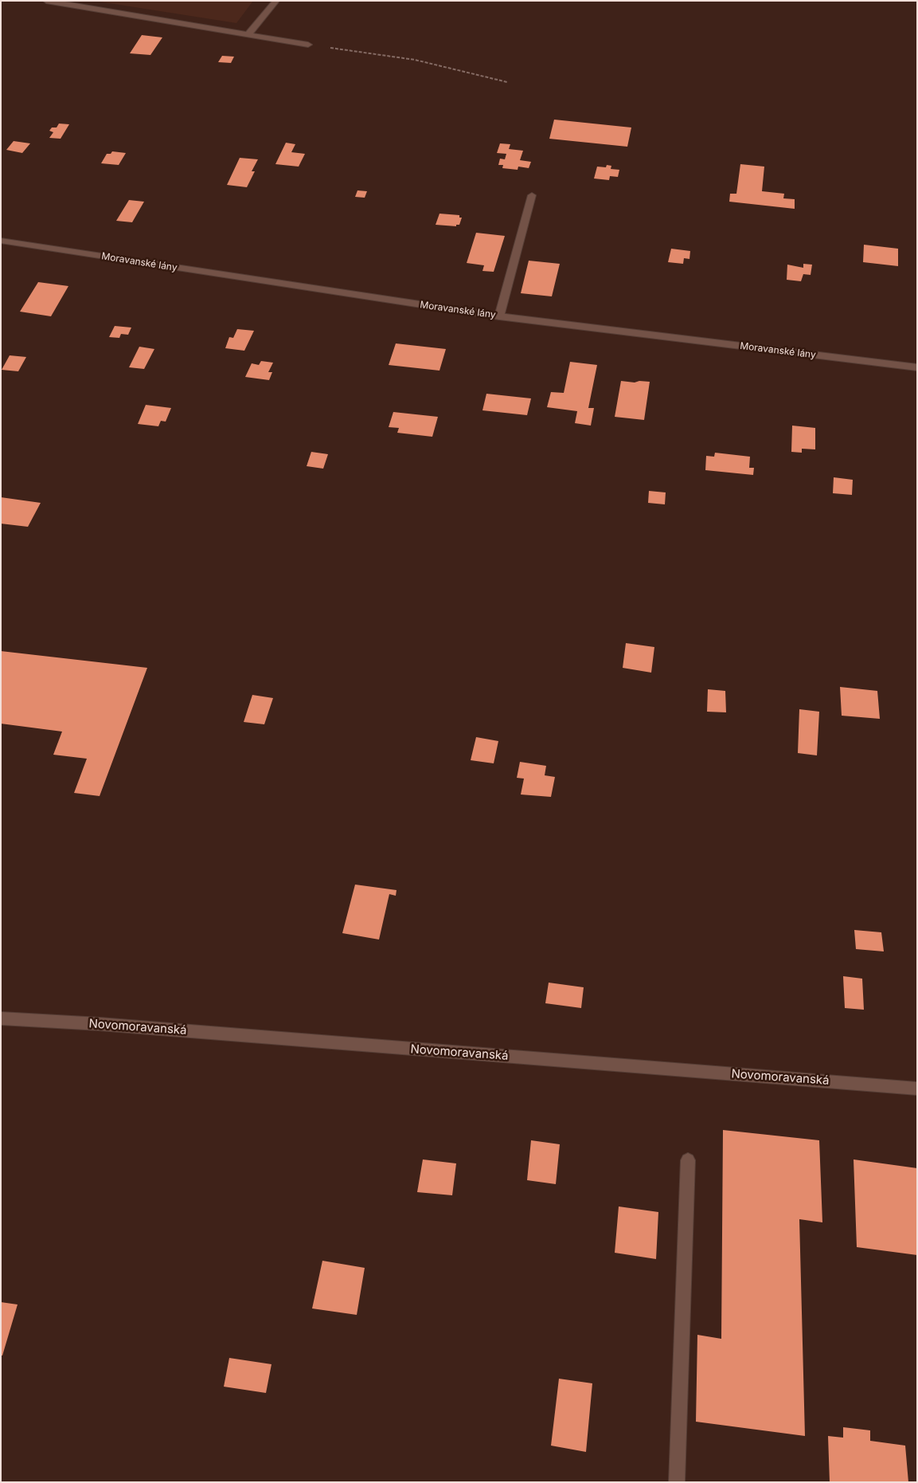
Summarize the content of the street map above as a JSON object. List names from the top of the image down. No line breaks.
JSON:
{"streets":{"street":["Moravanské lány","Novomoravanská"]}}
